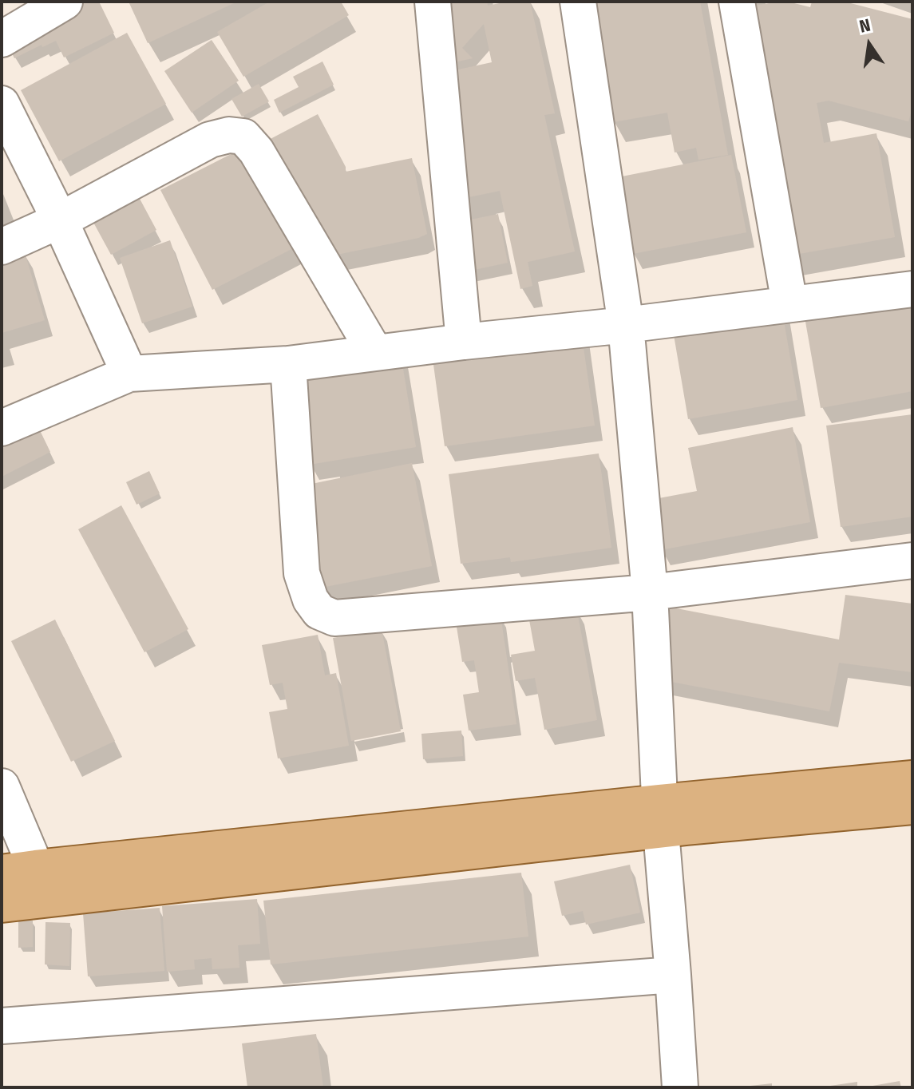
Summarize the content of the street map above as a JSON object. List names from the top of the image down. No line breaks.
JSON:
{"north":"top"}
